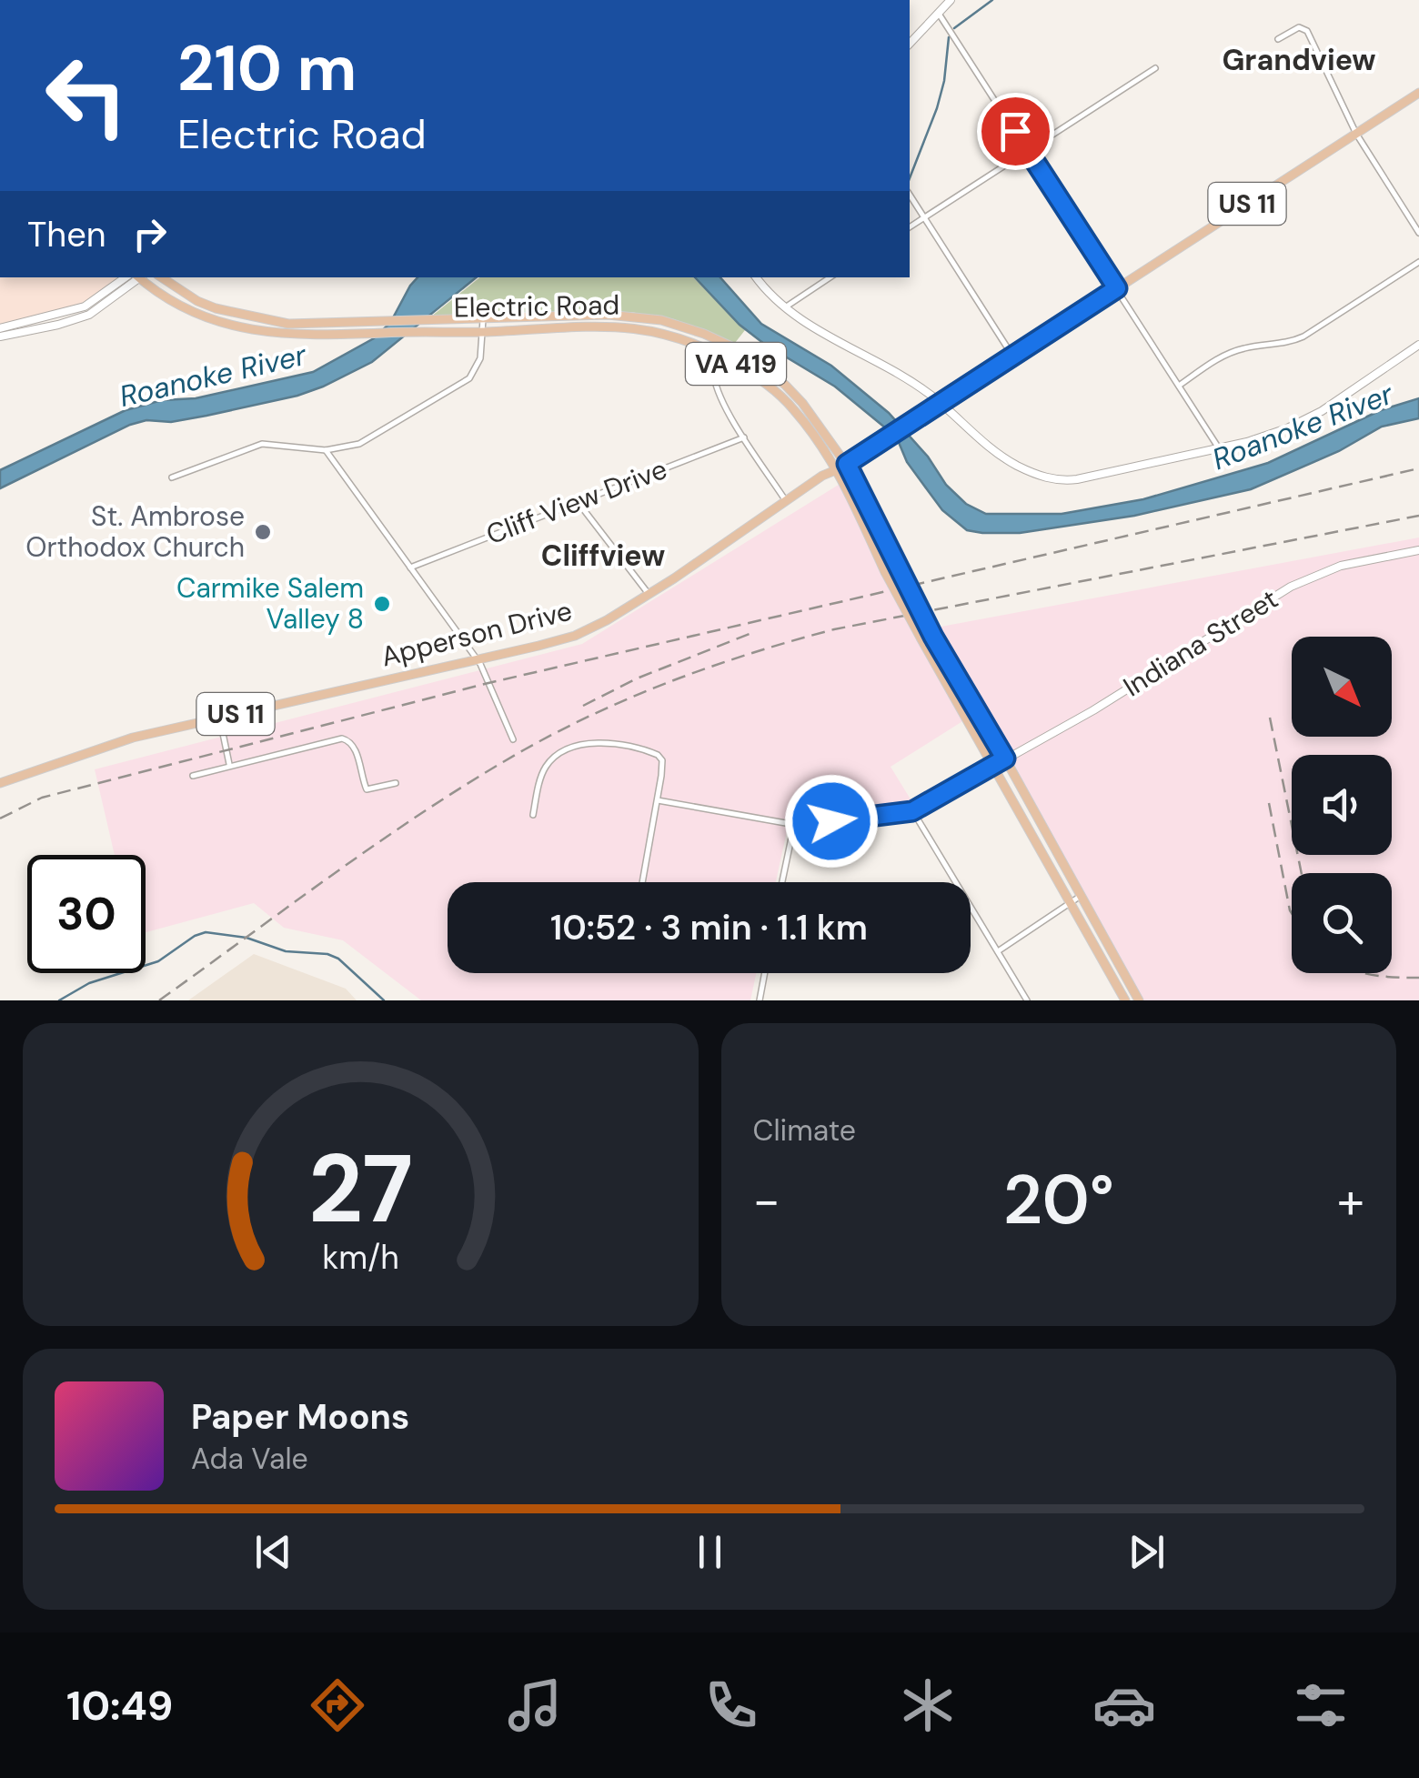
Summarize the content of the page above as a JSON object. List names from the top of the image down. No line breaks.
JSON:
{"streets":{"main road":["US 11","Electric Road","VA 419","Apperson Drive"],"street":["Cliff View Drive","Indiana Street"]},"crossings":[["Electric Road","VA 419"],["Electric Road","Apperson Drive"],["Electric Road","Indiana Street"],["VA 419","Indiana Street"]],"districts":["Grandview","Cliffview"],"water":["Roanoke River"],"places":["St. Ambrose Orthodox Church","Carmike Salem Valley 8"],"north":"bottom right","page":{"turn":["210 m","Electric Road"],"then":"Then","limit":"30","trip":"10:52 · 3 min · 1.1 km","tile":"Climate","heat":["−","20°","+"],"song":["Paper Moons","Ada Vale"],"tabs":"10:49","gauge":["27","km/h"]}}
